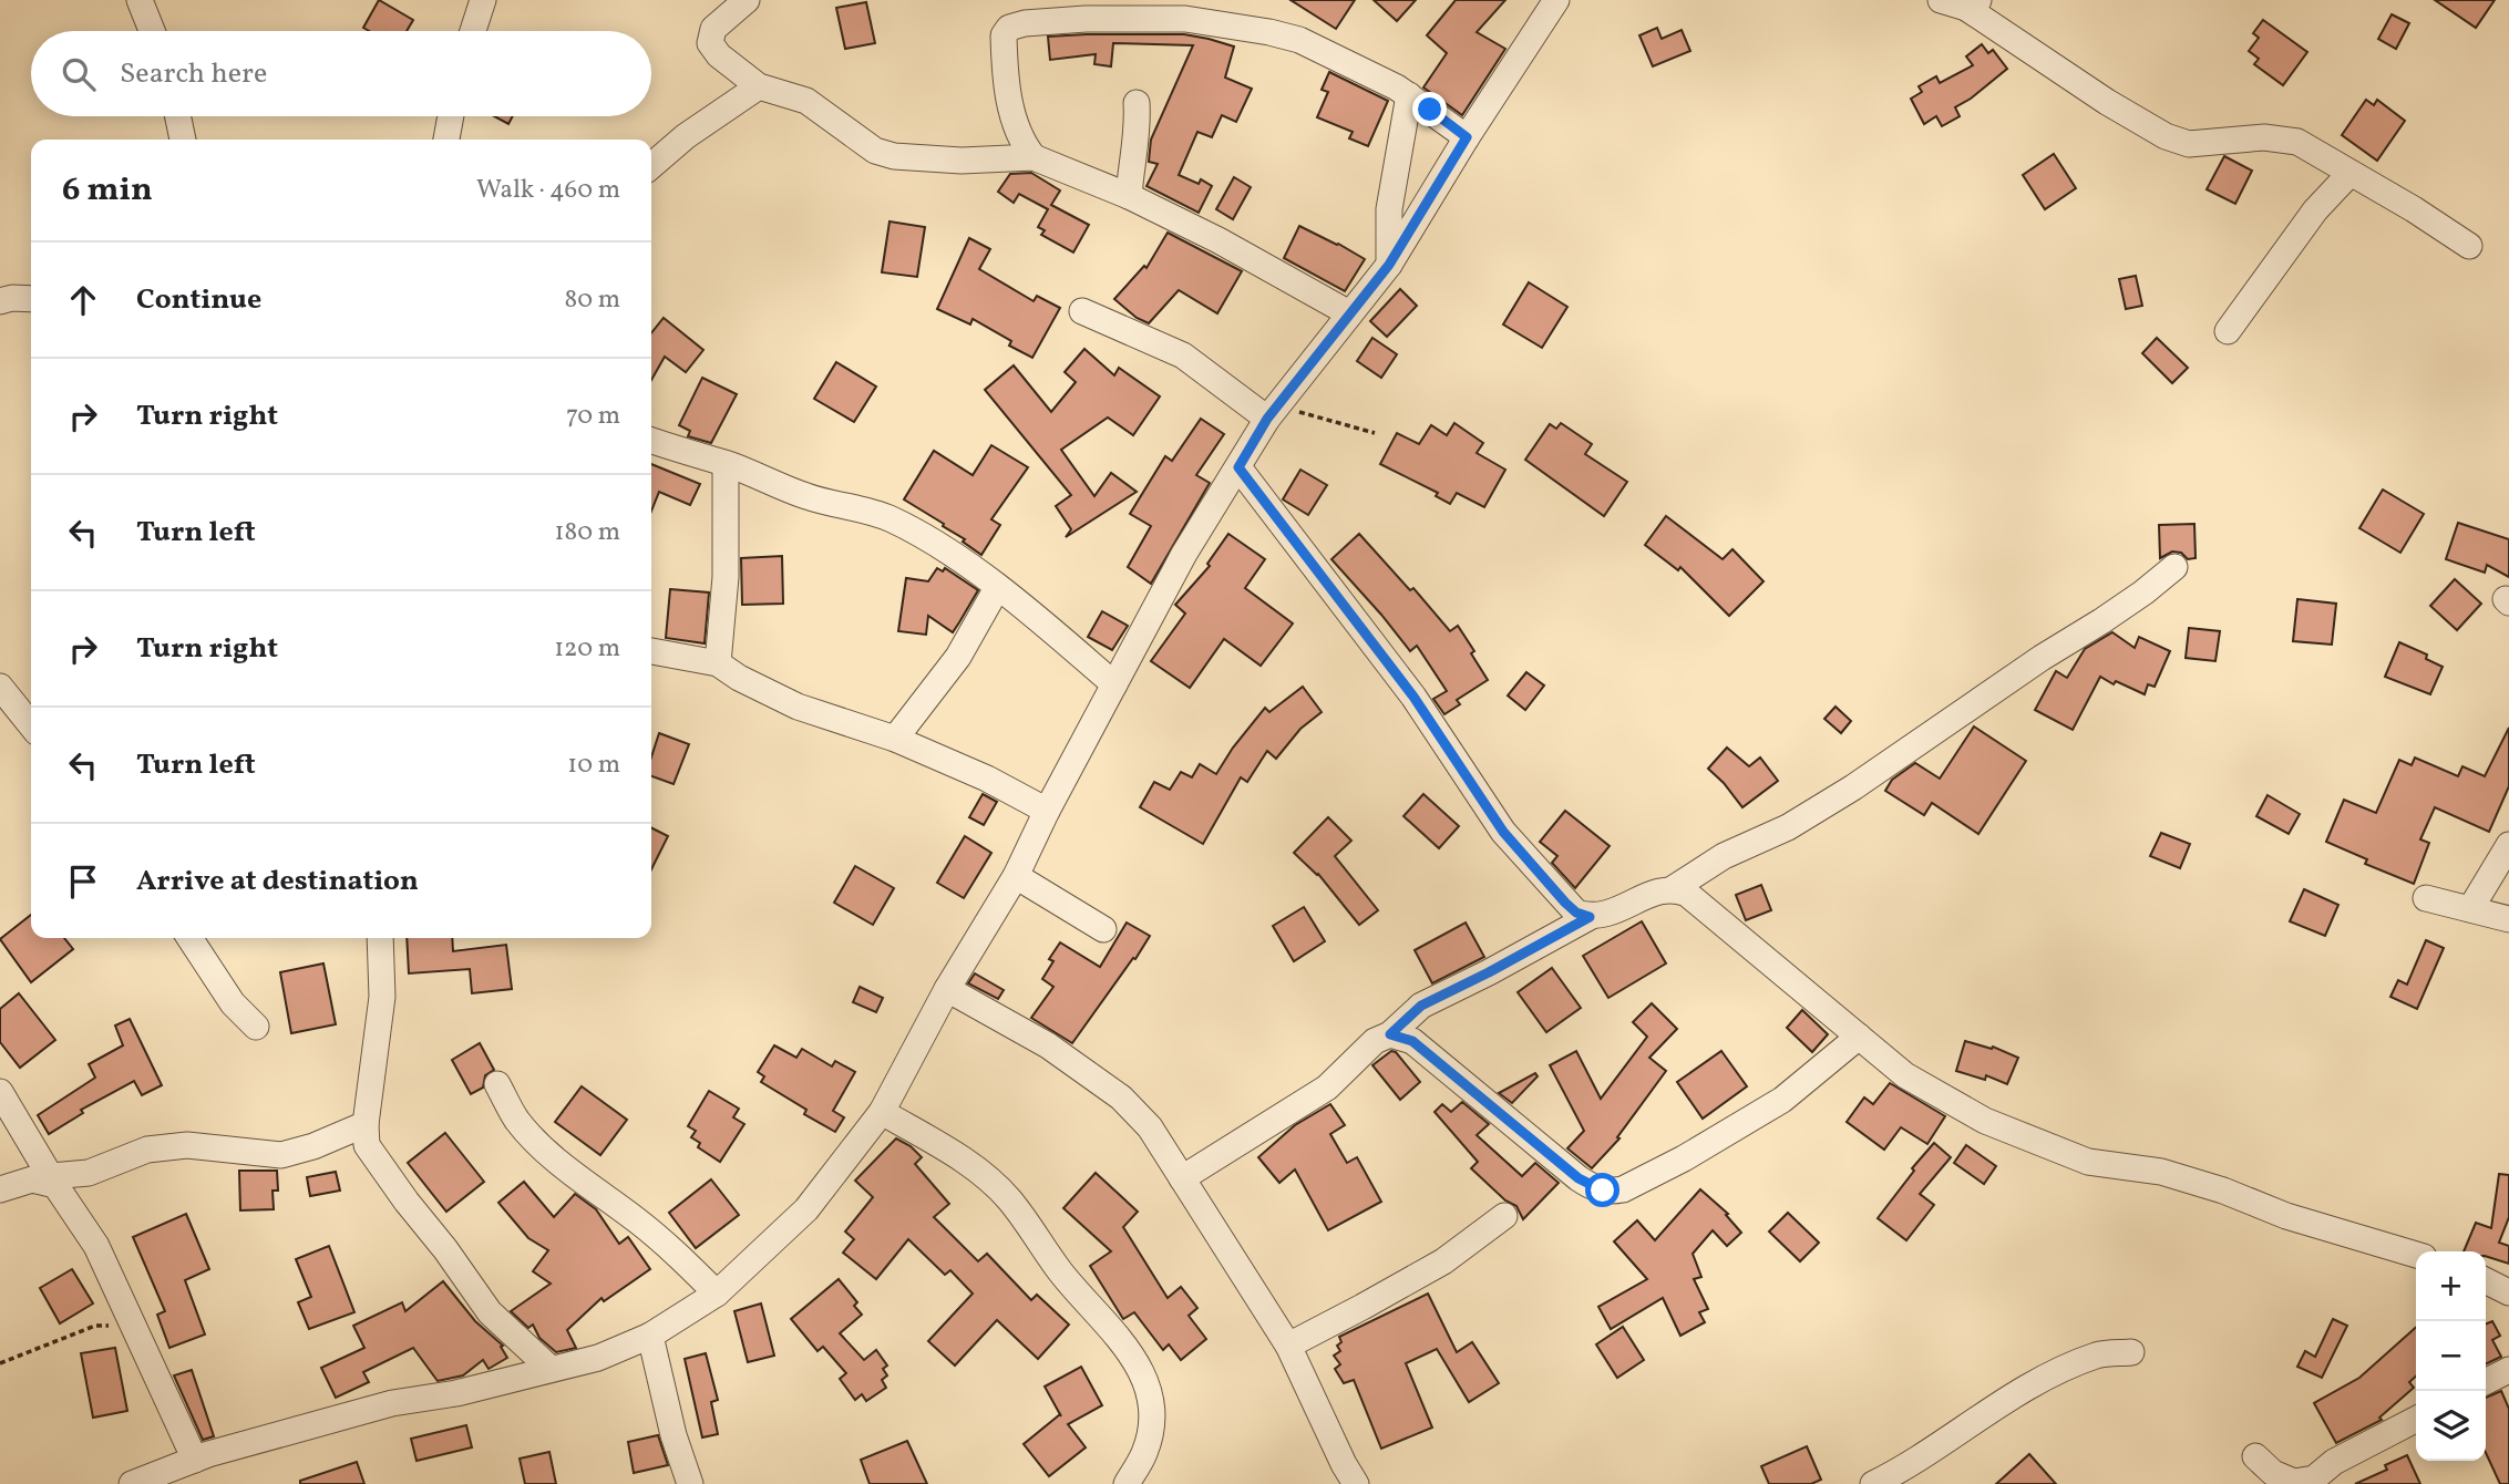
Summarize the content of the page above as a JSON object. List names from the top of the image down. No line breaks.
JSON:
{"page":{"search":"Search here","heading":["6 min","Walk · 460 m"],"list":[["Continue","80 m"],["Turn right","70 m"],["Turn left","180 m"],["Turn right","120 m"],["Turn left","10 m"],"Arrive at destination"],"map_buttons":["+","−"]}}
